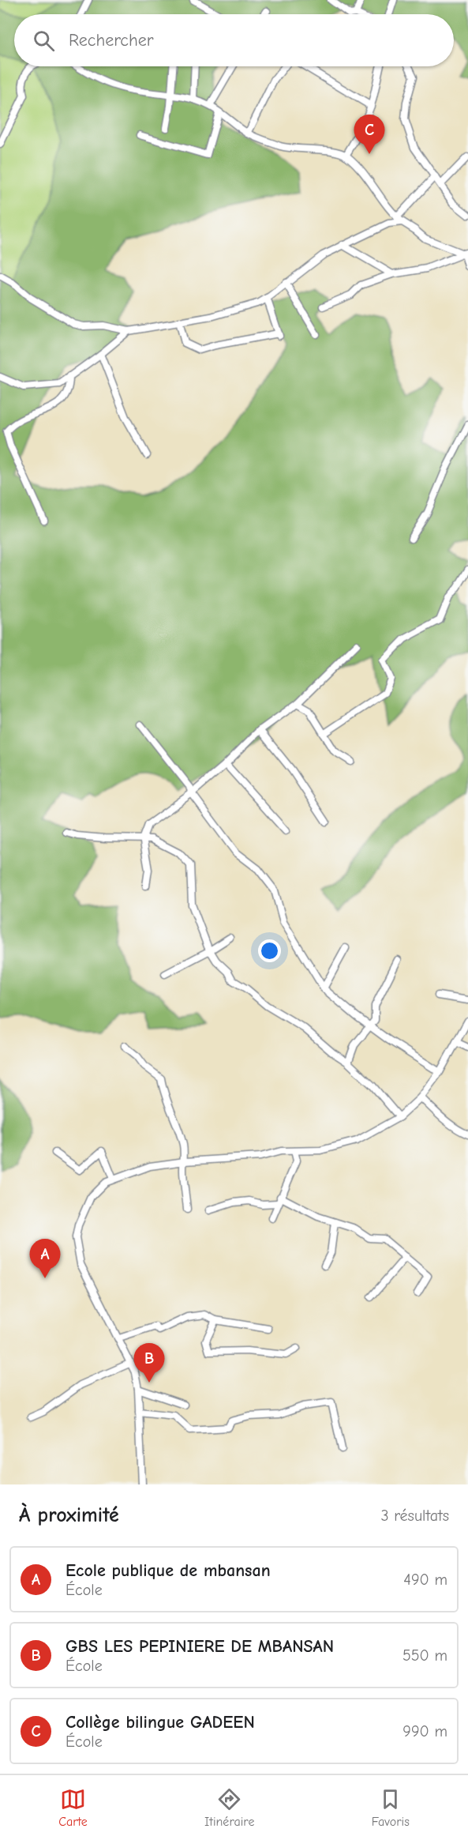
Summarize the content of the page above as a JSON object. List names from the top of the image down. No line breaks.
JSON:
{"page":{"search":"Rechercher","pins":["C","A","B"],"heading":["À proximité","3 résultats"],"list":[{"mark":"A","name":"Ecole publique de mbansan","note":"École","value":"490 m"},{"mark":"B","name":"GBS LES PEPINIERE DE MBANSAN","note":"École","value":"550 m"},{"mark":"C","name":"Collège bilingue GADEEN","note":"École","value":"990 m"}],"nav":["Carte","Itinéraire","Favoris"]}}
